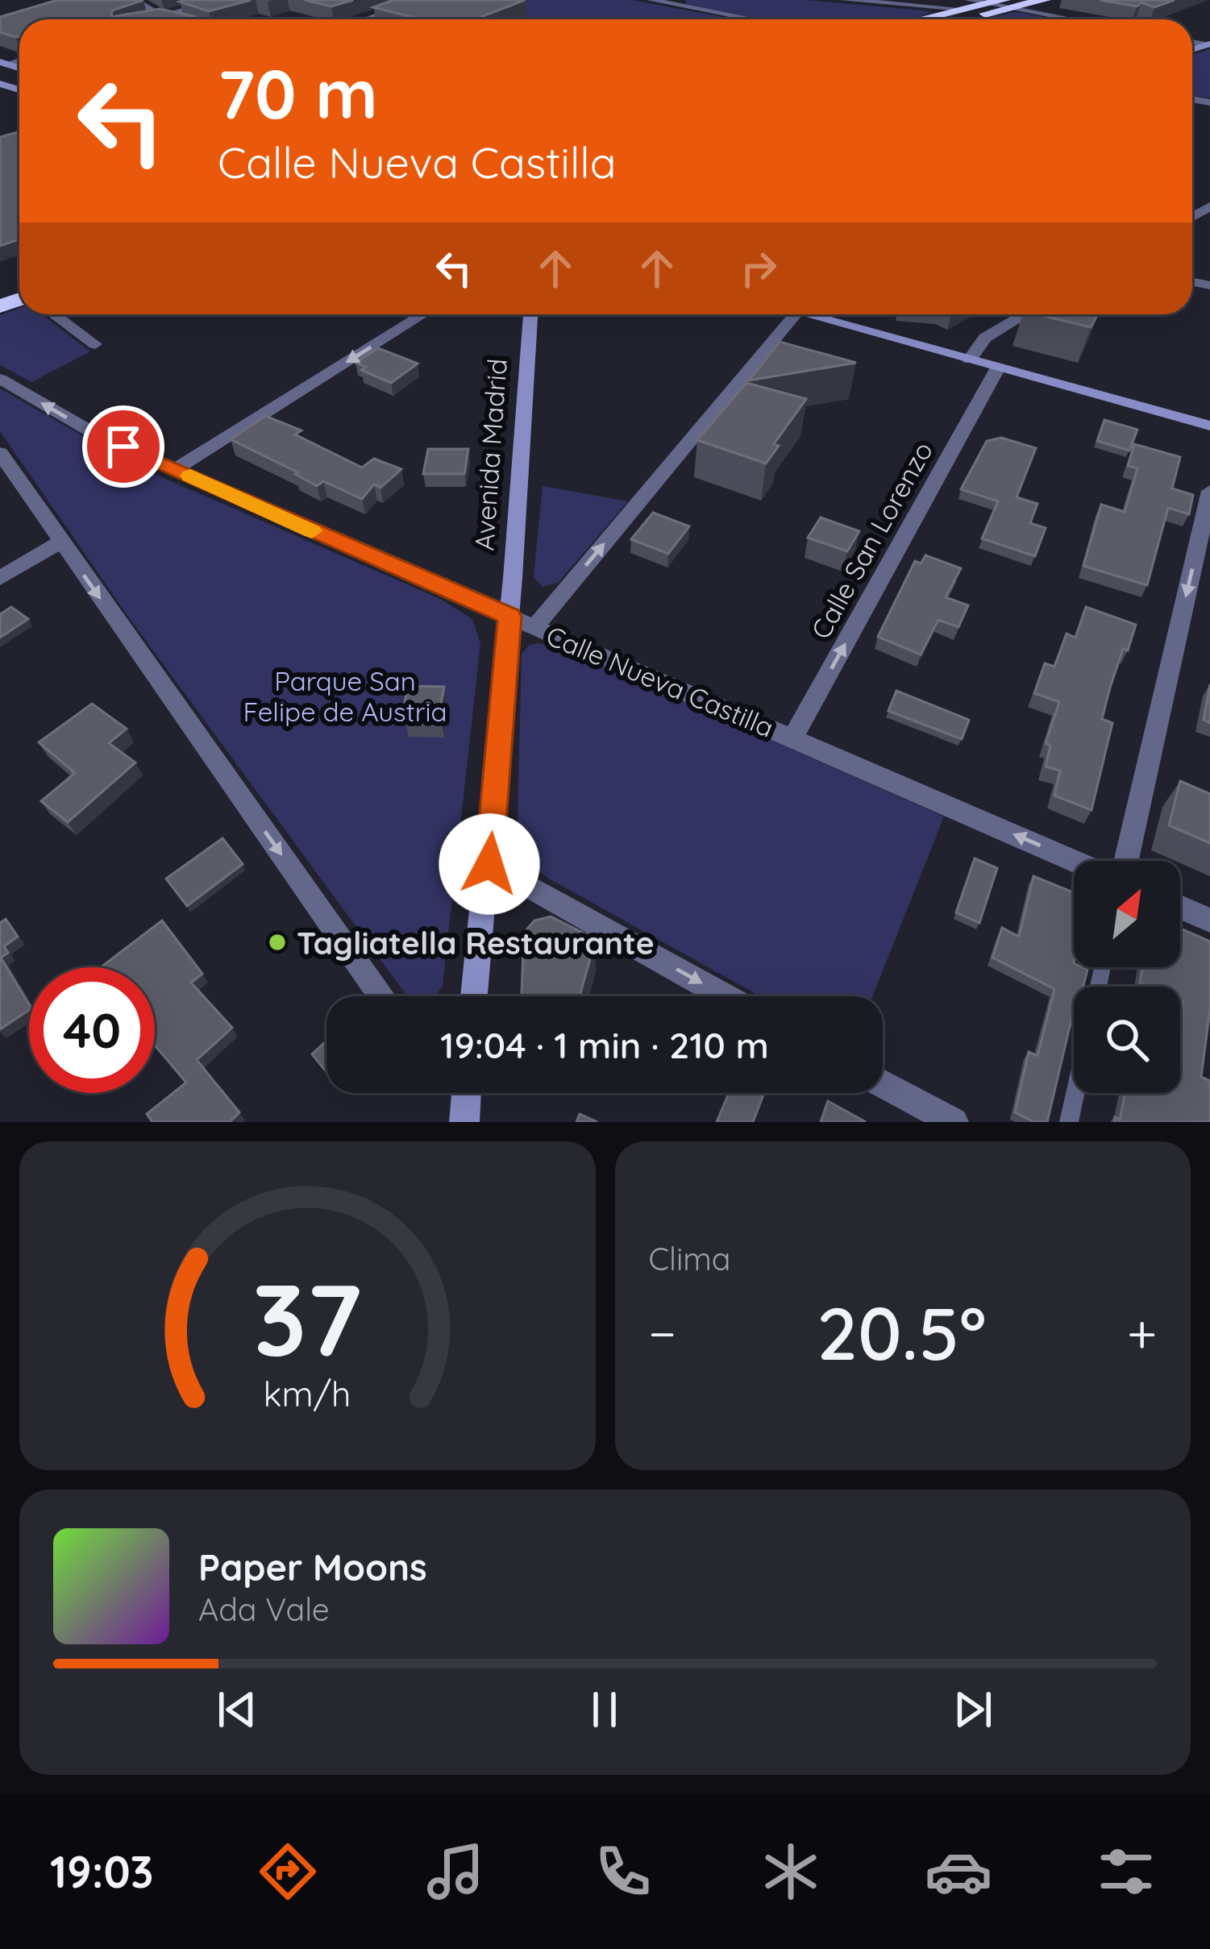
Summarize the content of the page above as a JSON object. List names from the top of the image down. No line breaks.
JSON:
{"streets":{"street":["Avenida Madrid","Calle San Lorenzo","Calle Nueva Castilla"]},"crossings":[["Avenida Madrid","Calle Nueva Castilla"],["Calle San Lorenzo","Calle Nueva Castilla"]],"one_way":["Calle San Lorenzo","Calle Nueva Castilla"],"parks":["Parque San Felipe de Austria"],"places":["Tagliatella Restaurante"],"north":"top right","page":{"turn":["70 m","Calle Nueva Castilla"],"limit":"40","trip":"19:04 · 1 min · 210 m","tile":"Clima","heat":["−","20.5°","+"],"song":["Paper Moons","Ada Vale"],"tabs":"19:03","gauge":["37","km/h"]}}
